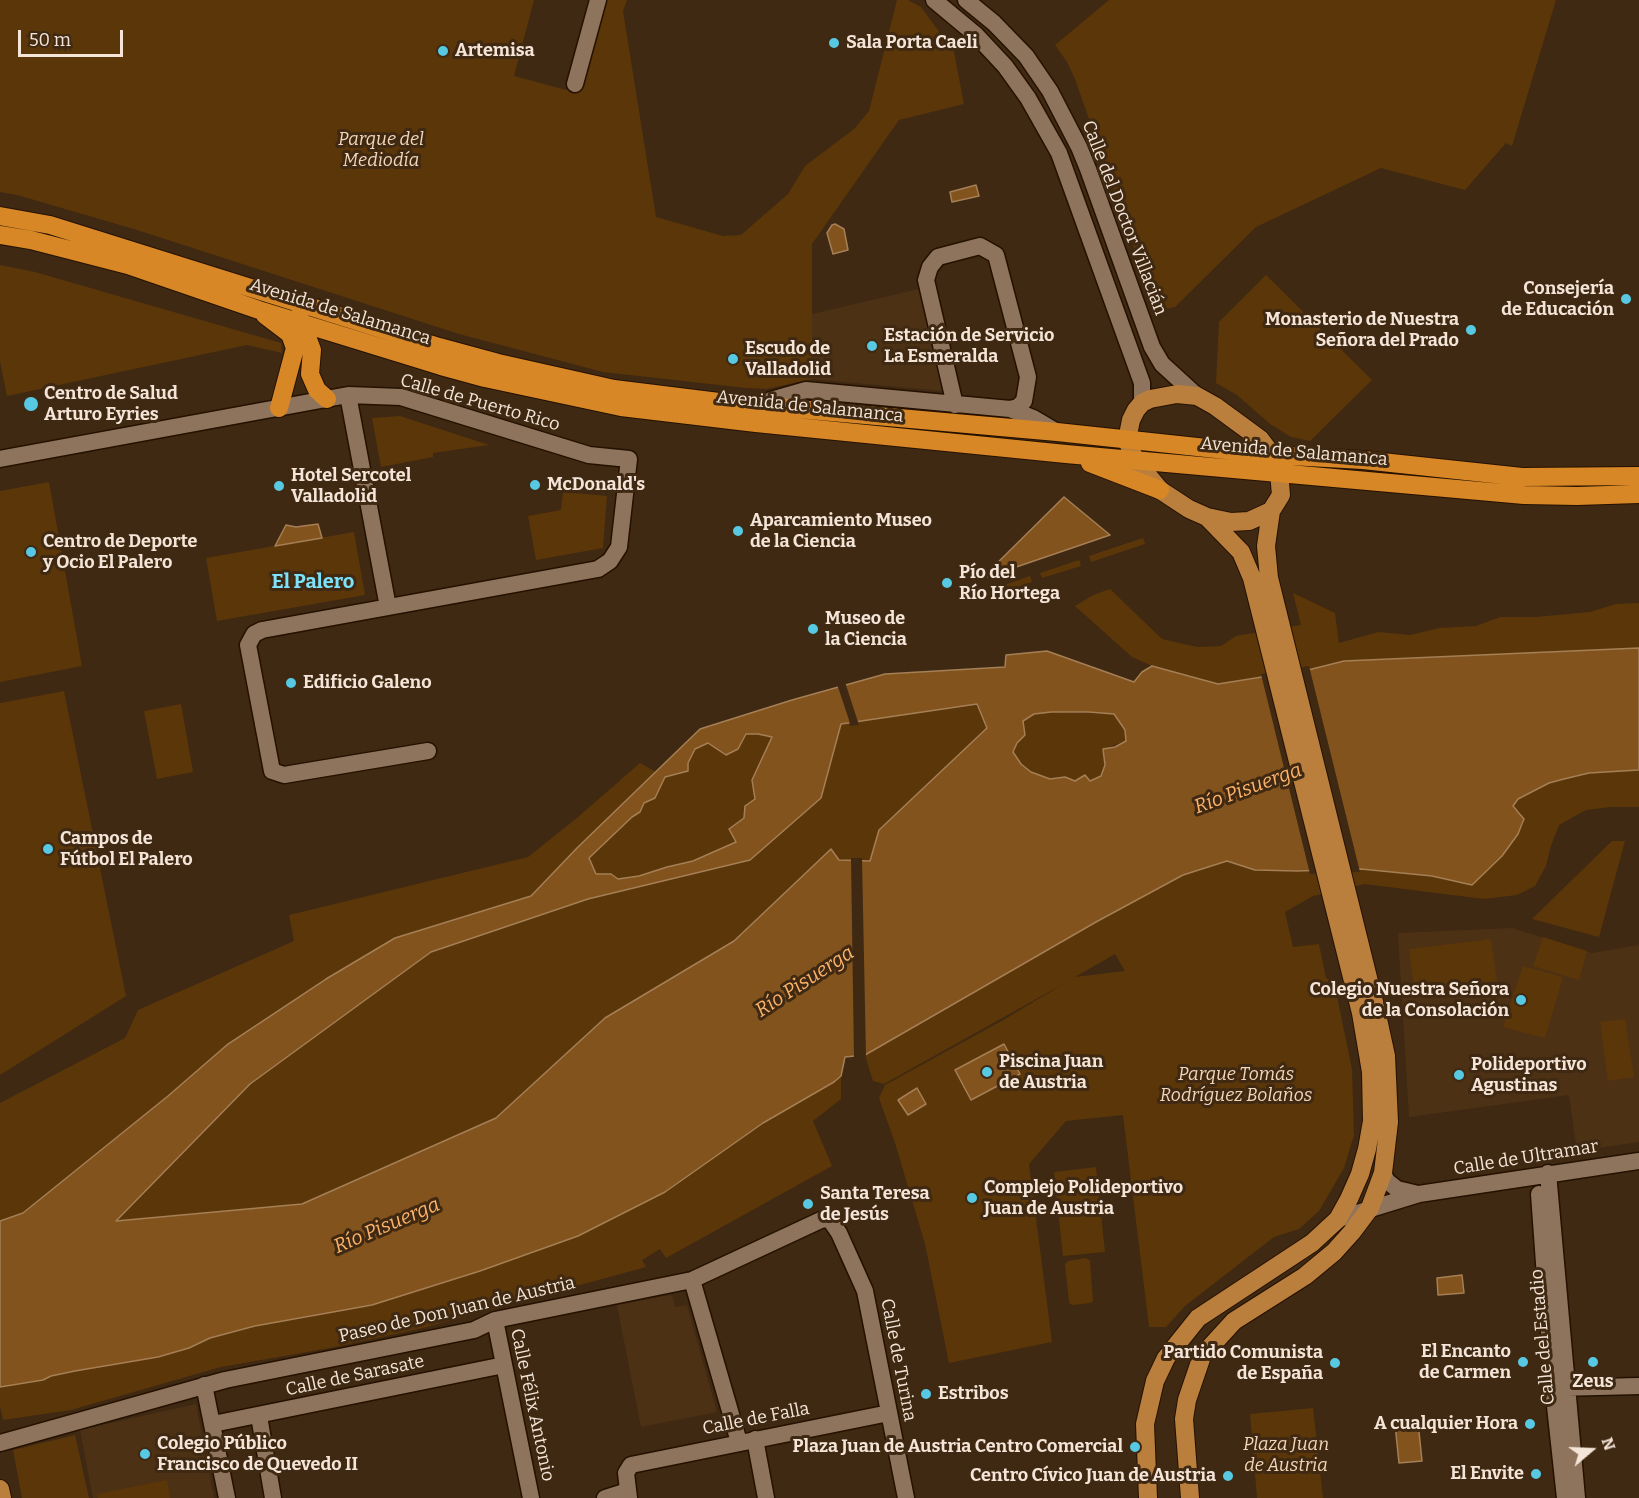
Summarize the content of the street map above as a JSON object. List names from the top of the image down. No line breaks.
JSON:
{"streets":{"highway":["Avenida de Salamanca"],"street":["Calle del Doctor Villacián","Calle de Puerto Rico","Calle de Ultramar","Paseo de Don Juan de Austria","Calle del Estadio","Calle de Turina","Calle de Sarasate","Calle Félix Antonio","Calle de Falla"]},"crossings":[["Calle de Ultramar","Calle del Estadio"],["Paseo de Don Juan de Austria","Calle de Turina"],["Paseo de Don Juan de Austria","Calle Félix Antonio"],["Calle de Turina","Calle de Falla"],["Calle de Sarasate","Calle Félix Antonio"]],"districts":["El Palero"],"water":["Río Pisuerga"],"parks":["Parque del Mediodía","Parque Tomás Rodríguez Bolaños","Plaza Juan de Austria"],"places":["Sala Porta Caeli","Artemisa","Consejería de Educación","Monasterio de Nuestra Señora del Prado","Estación de Servicio La Esmeralda","Escudo de Valladolid","Centro de Salud Arturo Eyries","McDonald's","Hotel Sercotel Valladolid","Aparcamiento Museo de la Ciencia","Centro de Deporte y Ocio El Palero","Pío del Río Hortega","Museo de la Ciencia","Edificio Galeno","Campos de Fútbol El Palero","Colegio Nuestra Señora de la Consolación","Piscina Juan de Austria","Polideportivo Agustinas","Complejo Polideportivo Juan de Austria","Santa Teresa de Jesús","El Encanto de Carmen","Zeus","Partido Comunista de España","Estribos","A cualquier Hora","Plaza Juan de Austria Centro Comercial","Colegio Público Francisco de Quevedo II","El Envite","Centro Cívico Juan de Austria"],"scale_bar":"50 m","north":"right"}
